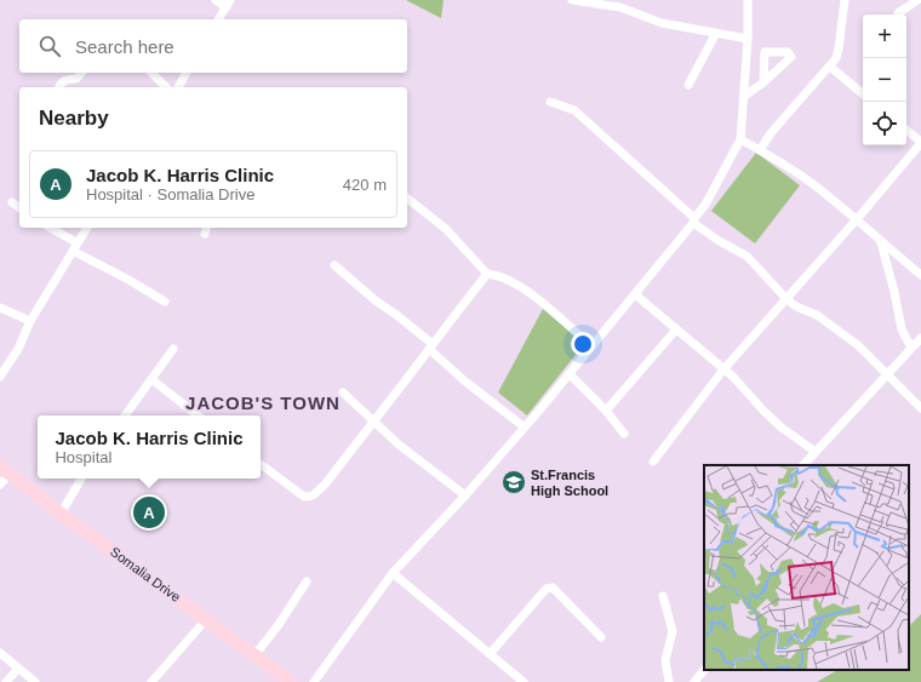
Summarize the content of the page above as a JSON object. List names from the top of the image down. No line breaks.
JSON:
{"streets":{"main road":["Somalia Drive"]},"districts":["JACOB'S TOWN"],"places":{"school or university":["St.Francis High School"]},"page":{"map_buttons":["+","−"],"search":"Search here","heading":"Nearby","list":[{"mark":"A","name":"Jacob K. Harris Clinic","note":"Hospital · Somalia Drive","value":"420 m"}],"popup":["Jacob K. Harris Clinic","Hospital"],"pins":"A"}}
